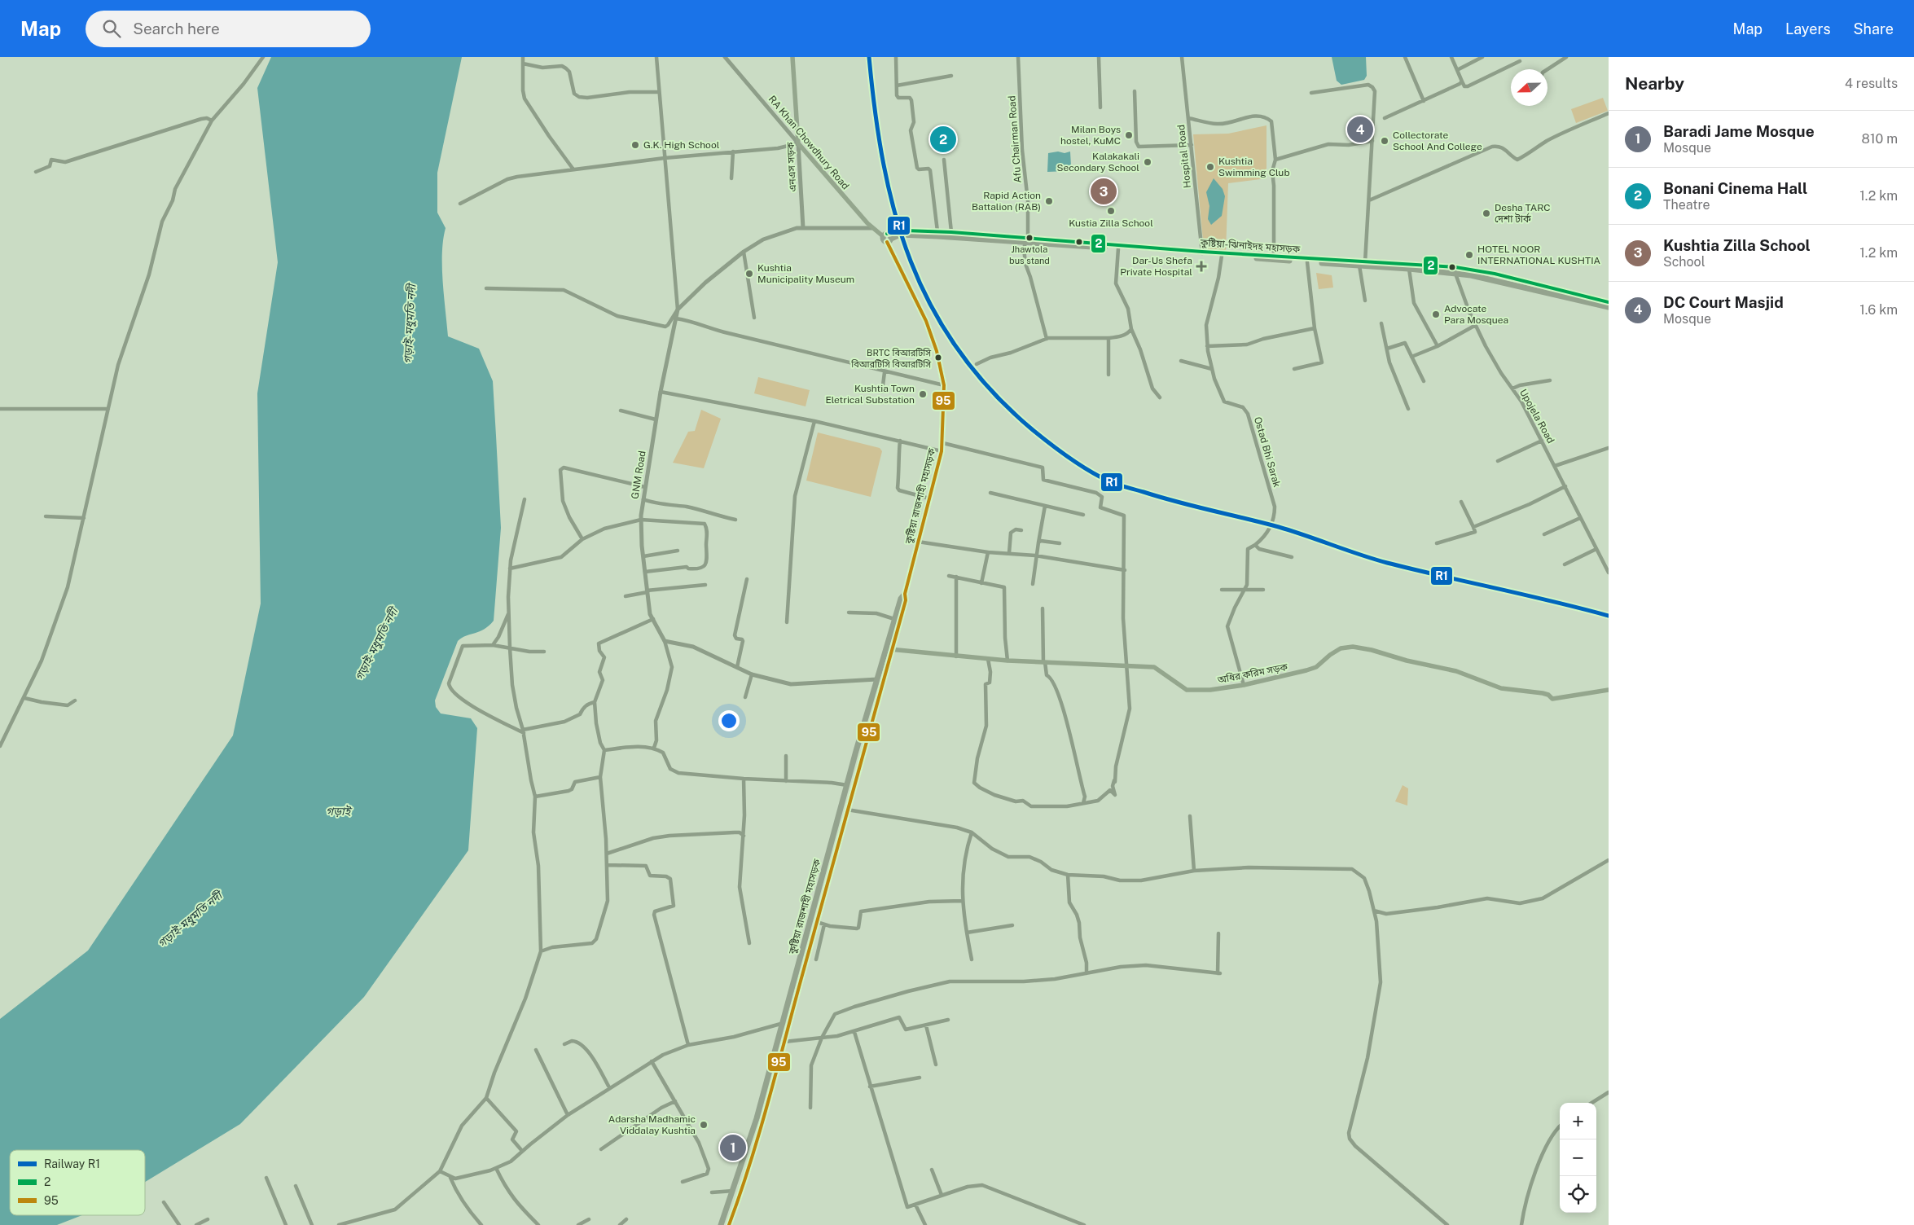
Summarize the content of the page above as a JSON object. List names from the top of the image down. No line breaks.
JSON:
{"streets":{"highway":["কুষ্টিয়া-ঝিনাইদহ মহাসড়ক","কুষ্টিয়া রাজশাহী মহাসড়ক"],"main road":["RA Khan Chowdhury Road","এনএস সড়ক","অধির করিম সড়ক"],"street":["Afu Chairman Road","Hospital Road","Upojela Road","Ostad Bhi Sarak","GNM Road"]},"crossings":[["Afu Chairman Road","কুষ্টিয়া-ঝিনাইদহ মহাসড়ক"],["RA Khan Chowdhury Road","এনএস সড়ক"],["RA Khan Chowdhury Road","কুষ্টিয়া-ঝিনাইদহ মহাসড়ক"],["RA Khan Chowdhury Road","কুষ্টিয়া রাজশাহী মহাসড়ক"],["Hospital Road","কুষ্টিয়া-ঝিনাইদহ মহাসড়ক"],["কুষ্টিয়া-ঝিনাইদহ মহাসড়ক","Upojela Road"],["কুষ্টিয়া-ঝিনাইদহ মহাসড়ক","Ostad Bhi Sarak"],["কুষ্টিয়া-ঝিনাইদহ মহাসড়ক","কুষ্টিয়া রাজশাহী মহাসড়ক"],["কুষ্টিয়া রাজশাহী মহাসড়ক","অধির করিম সড়ক"]],"water":["গড়াই-মধুমতি নদী","গড়াই"],"places":{"other":["Milan Boys hostel, KuMC","Collectorate School And College","G.K. High School","Kalakakali Secondary School","Kushtia Swimming Club","Rapid Action Battalion (RAB)","Kustia Zilla School","Desha TARC দেশা টার্ক","Jhawtola bus stand","HOTEL NOOR INTERNATIONAL KUSHTIA","Kushtia Municipality Museum","Advocate Para Mosquea","BRTC বিআরটিসি বিআরটিসি বিআরটিসি","Kushtia Town Eletrical Substation","Adarsha Madhamic Viddalay Kushtia"],"health":["Dar-Us Shefa Private Hospital"]},"lines":["rail line R1","transit line 2","transit line 95"],"legend":["Railway R1","2","95"],"north":"left","page":{"header":"Map","search":"Search here","nav":["Map","Layers","Share"],"heading":["Nearby","4 results"],"list":[{"mark":"1","name":"Baradi Jame Mosque","note":"Mosque","value":"810 m"},{"mark":"2","name":"Bonani Cinema Hall","note":"Theatre","value":"1.2 km"},{"mark":"3","name":"Kushtia Zilla School","note":"School","value":"1.2 km"},{"mark":"4","name":"DC Court Masjid","note":"Mosque","value":"1.6 km"}],"pins":["4","2","3","1"],"map_buttons":["+","−"]}}
